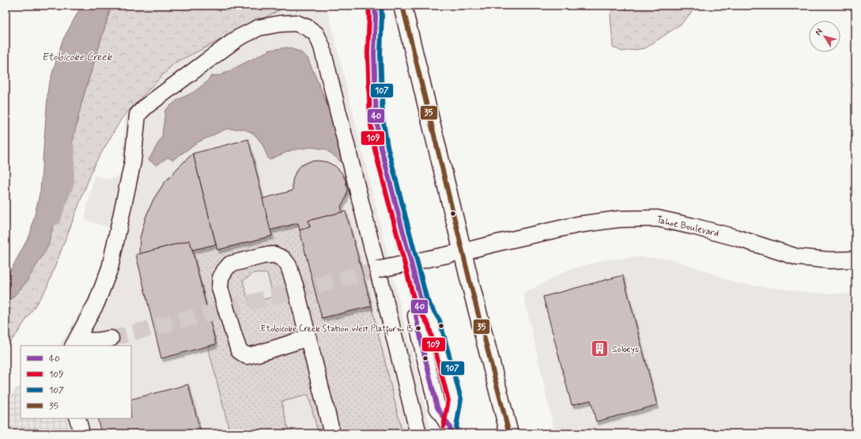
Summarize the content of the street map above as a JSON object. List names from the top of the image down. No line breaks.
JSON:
{"streets":{"street":["Tahoe Boulevard"]},"water":["Etobicoke Creek"],"places":{"other":["Etobicoke Creek Station West Platform B"],"building":["Sobeys"]},"lines":["transit line 40","transit line 107","transit line 35","transit line 109"],"legend":["40","109","107","35"],"north":"top left"}
